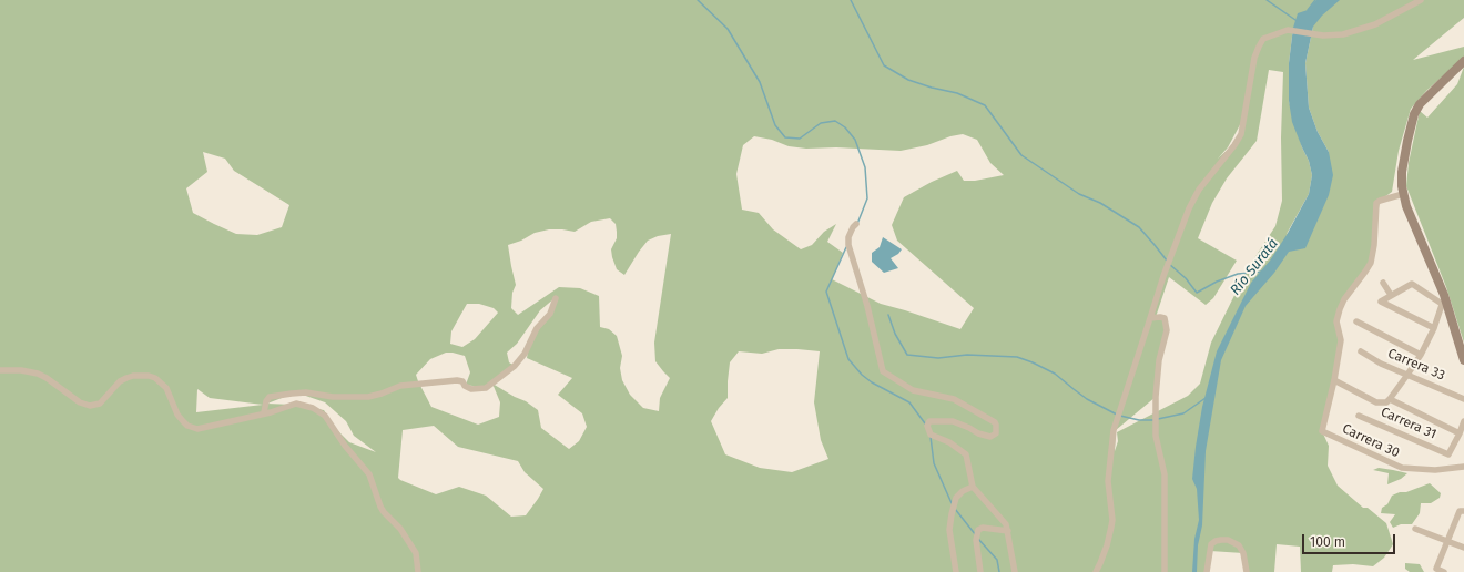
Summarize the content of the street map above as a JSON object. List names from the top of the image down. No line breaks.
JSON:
{"streets":{"street":["Carrera 33","Carrera 31","Carrera 30"]},"water":["Río Suratá"],"scale_bar":"100 m"}
